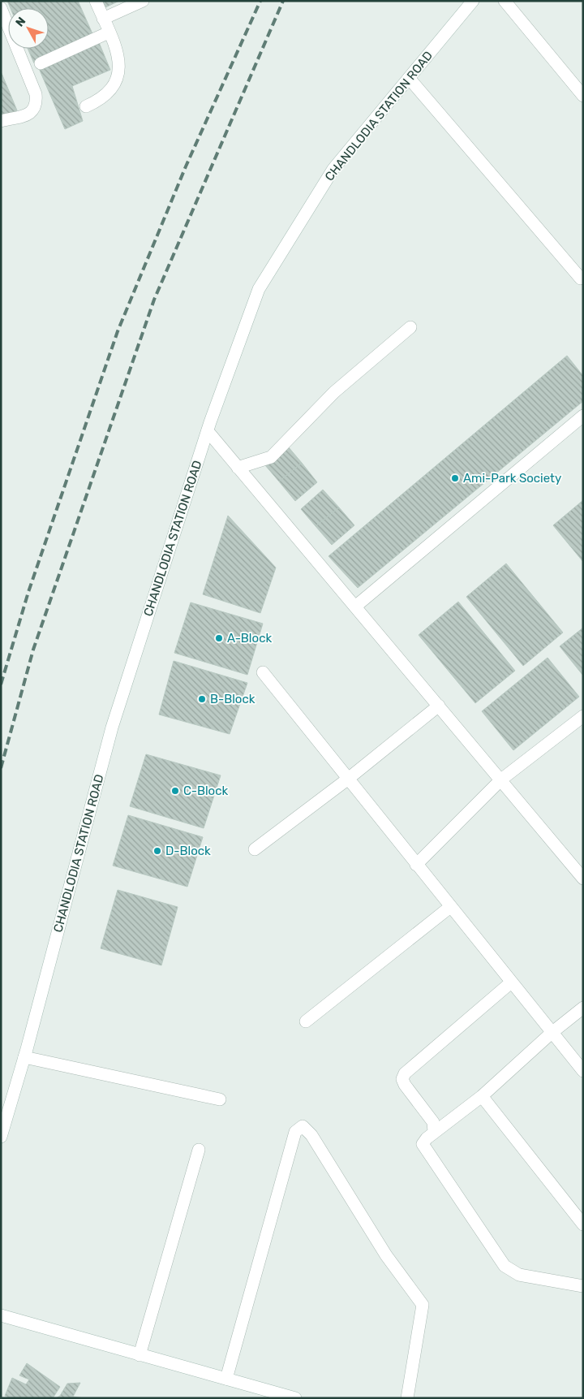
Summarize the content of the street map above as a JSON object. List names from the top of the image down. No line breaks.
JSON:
{"streets":{"street":["CHANDLODIA STATION ROAD"]},"places":["Ami-Park Society","A-Block","B-Block","C-Block","D-Block"],"north":"top left"}
